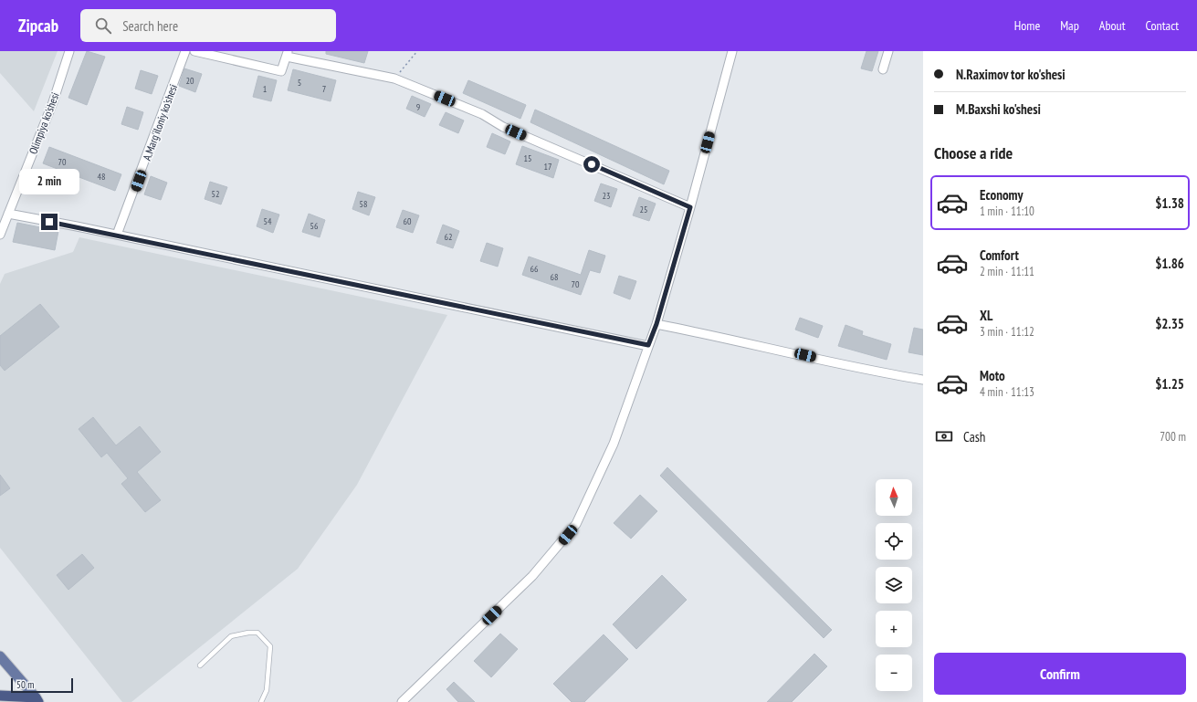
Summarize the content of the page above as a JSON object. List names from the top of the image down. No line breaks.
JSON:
{"streets":{"street":["A.Marg'iloniy ko'shesi","Olimpiya ko'shesi"]},"house_numbers":["20","5","1","7","9","15","70","17","48","52","23","58","25","54","60","56","62","66","68","70"],"scale_bar":"50 m","north":"top","page":{"header":"Zipcab","search":"Search here","nav":["Home","Map","About","Contact"],"banner":["N.Raximov tor ko'shesi","M.Baxshi ko'shesi"],"heading":"Choose a ride","bubble":"2 min","list":[{"name":"Economy","note":"1 min · 11:10","value":"$1.38"},{"name":"Comfort","note":"2 min · 11:11","value":"$1.86"},{"name":"XL","note":"3 min · 11:12","value":"$2.35"},{"name":"Moto","note":"4 min · 11:13","value":"$1.25"}],"pay":["Cash","700 m"],"map_buttons":["+","−"],"buttons":"Confirm","scale":"50 m"}}
